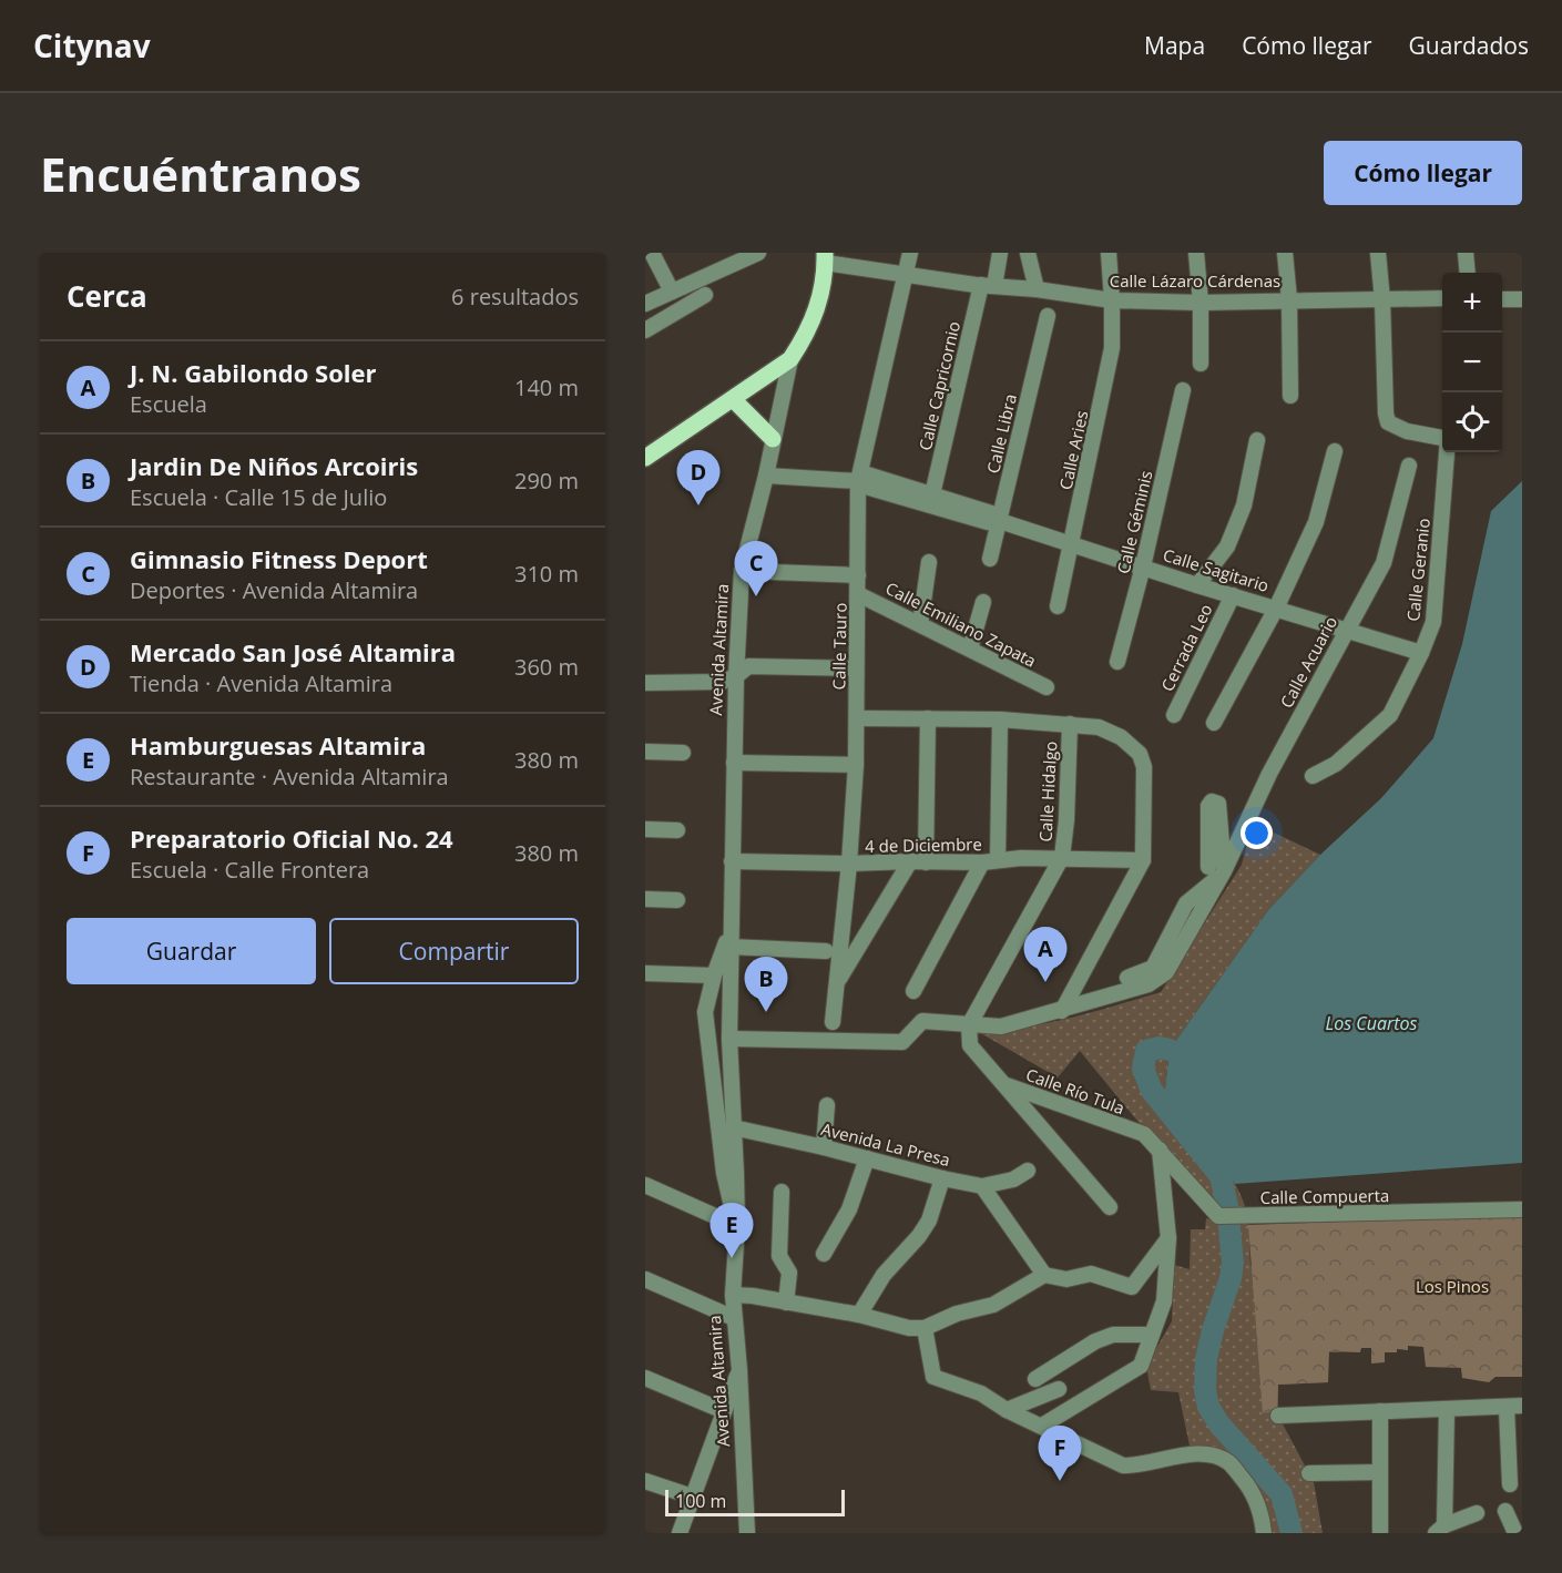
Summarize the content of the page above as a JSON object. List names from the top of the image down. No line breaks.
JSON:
{"streets":{"main road":["Avenida Altamira"],"street":["Calle Lázaro Cárdenas","Calle Capricornio","Calle Libra","Calle Aries","Calle Géminis","Calle Sagitario","Calle Geranio","Calle Emiliano Zapata","Calle Tauro","Cerrada Leo","Calle Acuario","Calle Hidalgo","4 de Diciembre","Calle Río Tula","Avenida La Presa","Calle Compuerta"]},"crossings":[["Calle Lázaro Cárdenas","Calle Capricornio"],["Calle Lázaro Cárdenas","Calle Aries"],["Calle Lázaro Cárdenas","Calle Tauro"],["Calle Lázaro Cárdenas","Avenida Altamira"],["Calle Capricornio","Calle Sagitario"],["Calle Libra","Calle Sagitario"],["Calle Aries","Calle Sagitario"],["Calle Géminis","Calle Sagitario"],["Calle Sagitario","Calle Geranio"],["Calle Sagitario","Calle Tauro"],["Calle Sagitario","Cerrada Leo"],["Calle Sagitario","Calle Acuario"],["Calle Emiliano Zapata","Calle Tauro"],["Calle Tauro","4 de Diciembre"],["Avenida Altamira","Calle Acuario"],["Avenida Altamira","4 de Diciembre"],["Avenida Altamira","Avenida La Presa"],["Calle Acuario","Calle Río Tula"],["Calle Río Tula","Calle Compuerta"]],"water":["Los Cuartos"],"parks":["Los Pinos"],"scale_bar":"100 m","page":{"header":"Citynav","nav":["Mapa","Cómo llegar","Guardados"],"buttons":["Cómo llegar",["Guardar","Compartir"]],"title":"Encuéntranos","heading":["Cerca","6 resultados"],"map_buttons":["+","−"],"list":[{"mark":"A","name":"J. N. Gabilondo Soler","note":"Escuela","value":"140 m"},{"mark":"B","name":"Jardin De Niños Arcoiris","note":"Escuela · Calle 15 de Julio","value":"290 m"},{"mark":"C","name":"Gimnasio Fitness Deport","note":"Deportes · Avenida Altamira","value":"310 m"},{"mark":"D","name":"Mercado San José Altamira","note":"Tienda · Avenida Altamira","value":"360 m"},{"mark":"E","name":"Hamburguesas Altamira","note":"Restaurante · Avenida Altamira","value":"380 m"},{"mark":"F","name":"Preparatorio Oficial No. 24","note":"Escuela · Calle Frontera","value":"380 m"}],"pins":["D","C","A","B","E","F"],"scale":"100 m"}}
